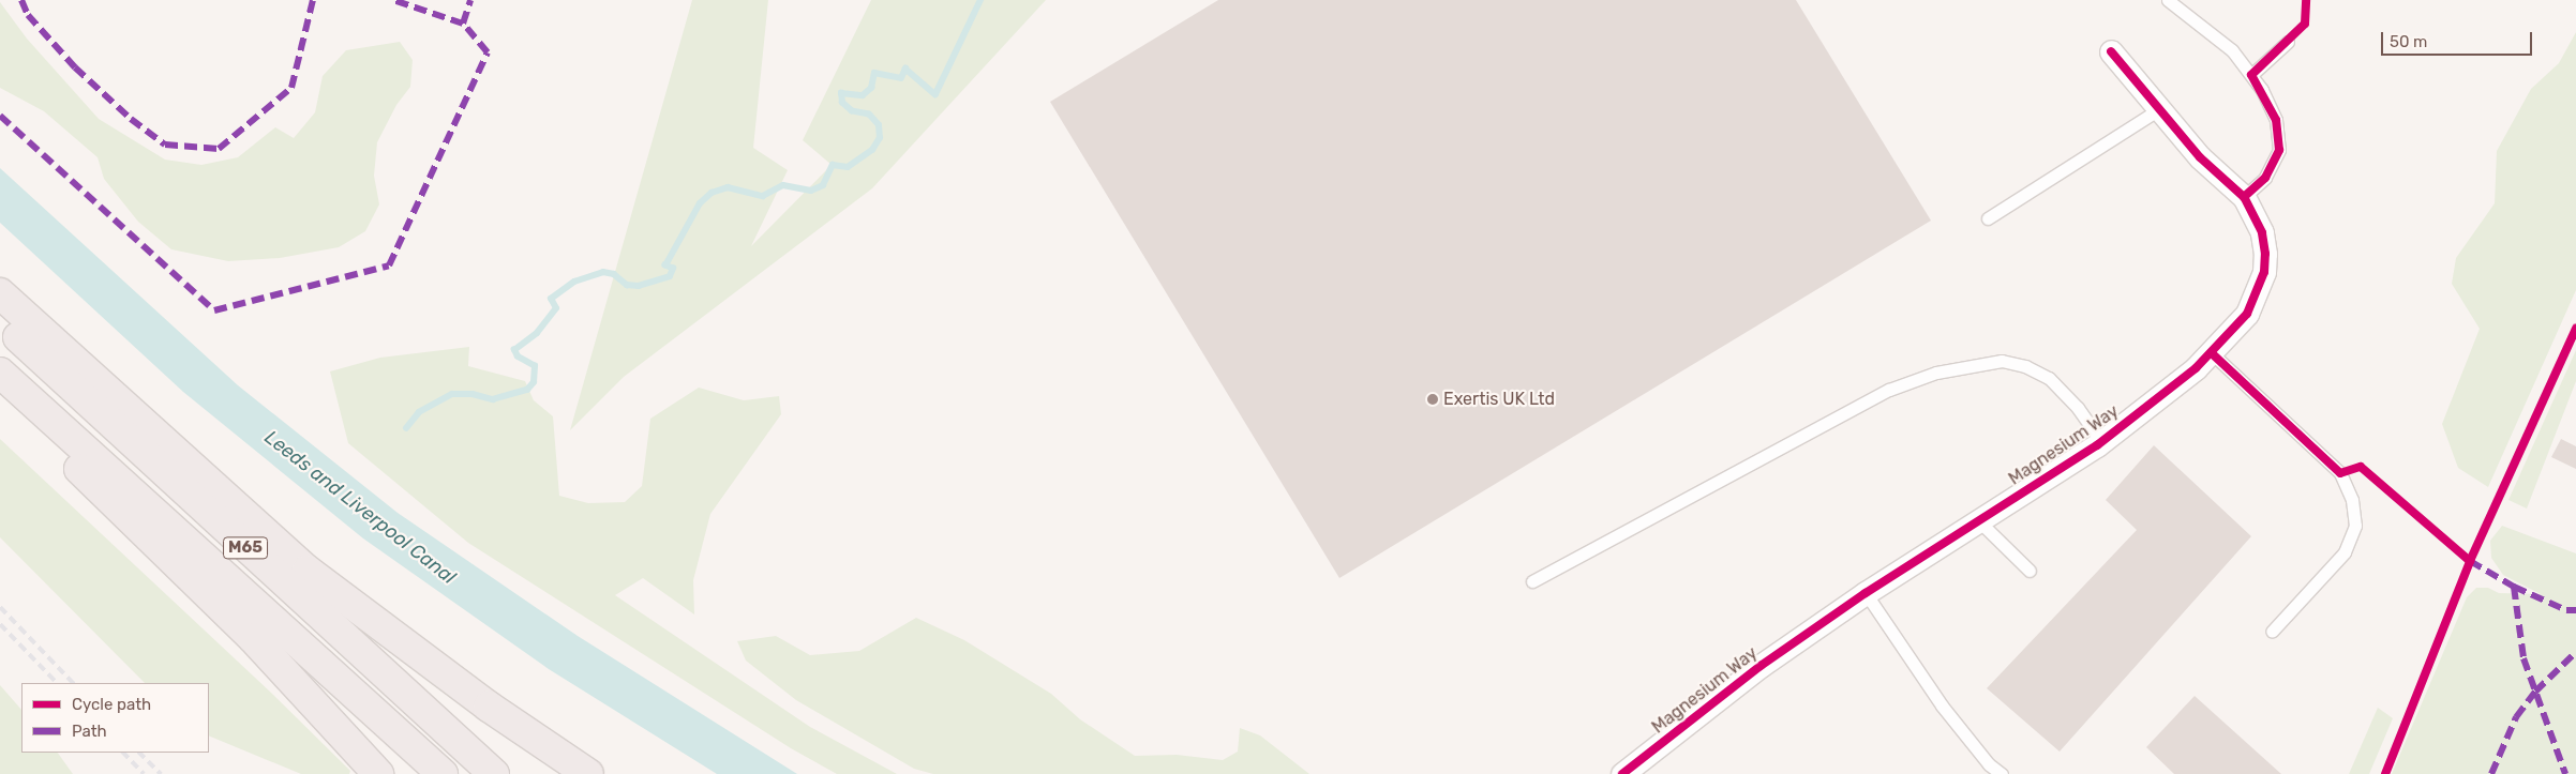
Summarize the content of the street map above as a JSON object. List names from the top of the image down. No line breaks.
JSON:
{"streets":{"highway":["M65"],"street":["Magnesium Way"]},"water":["Leeds and Liverpool Canal"],"places":["Exertis UK Ltd"],"legend":["Cycle path","Path"],"scale_bar":"50 m"}
